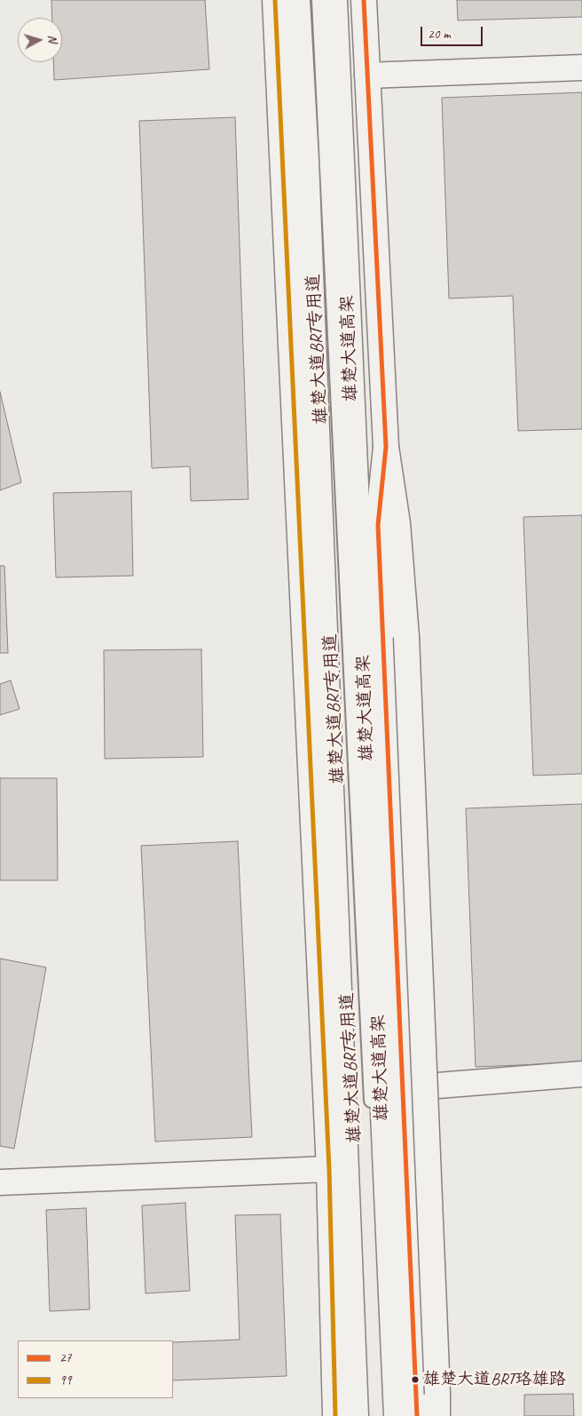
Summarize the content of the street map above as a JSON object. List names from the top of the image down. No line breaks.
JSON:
{"streets":{"main road":["雄楚大道高架"],"lane":["雄楚大道BRT专用道"]},"places":["雄楚大道BRT珞雄路"],"lines":["transit line 27","transit line 99"],"legend":["27","99"],"scale_bar":"20 m","north":"right"}
